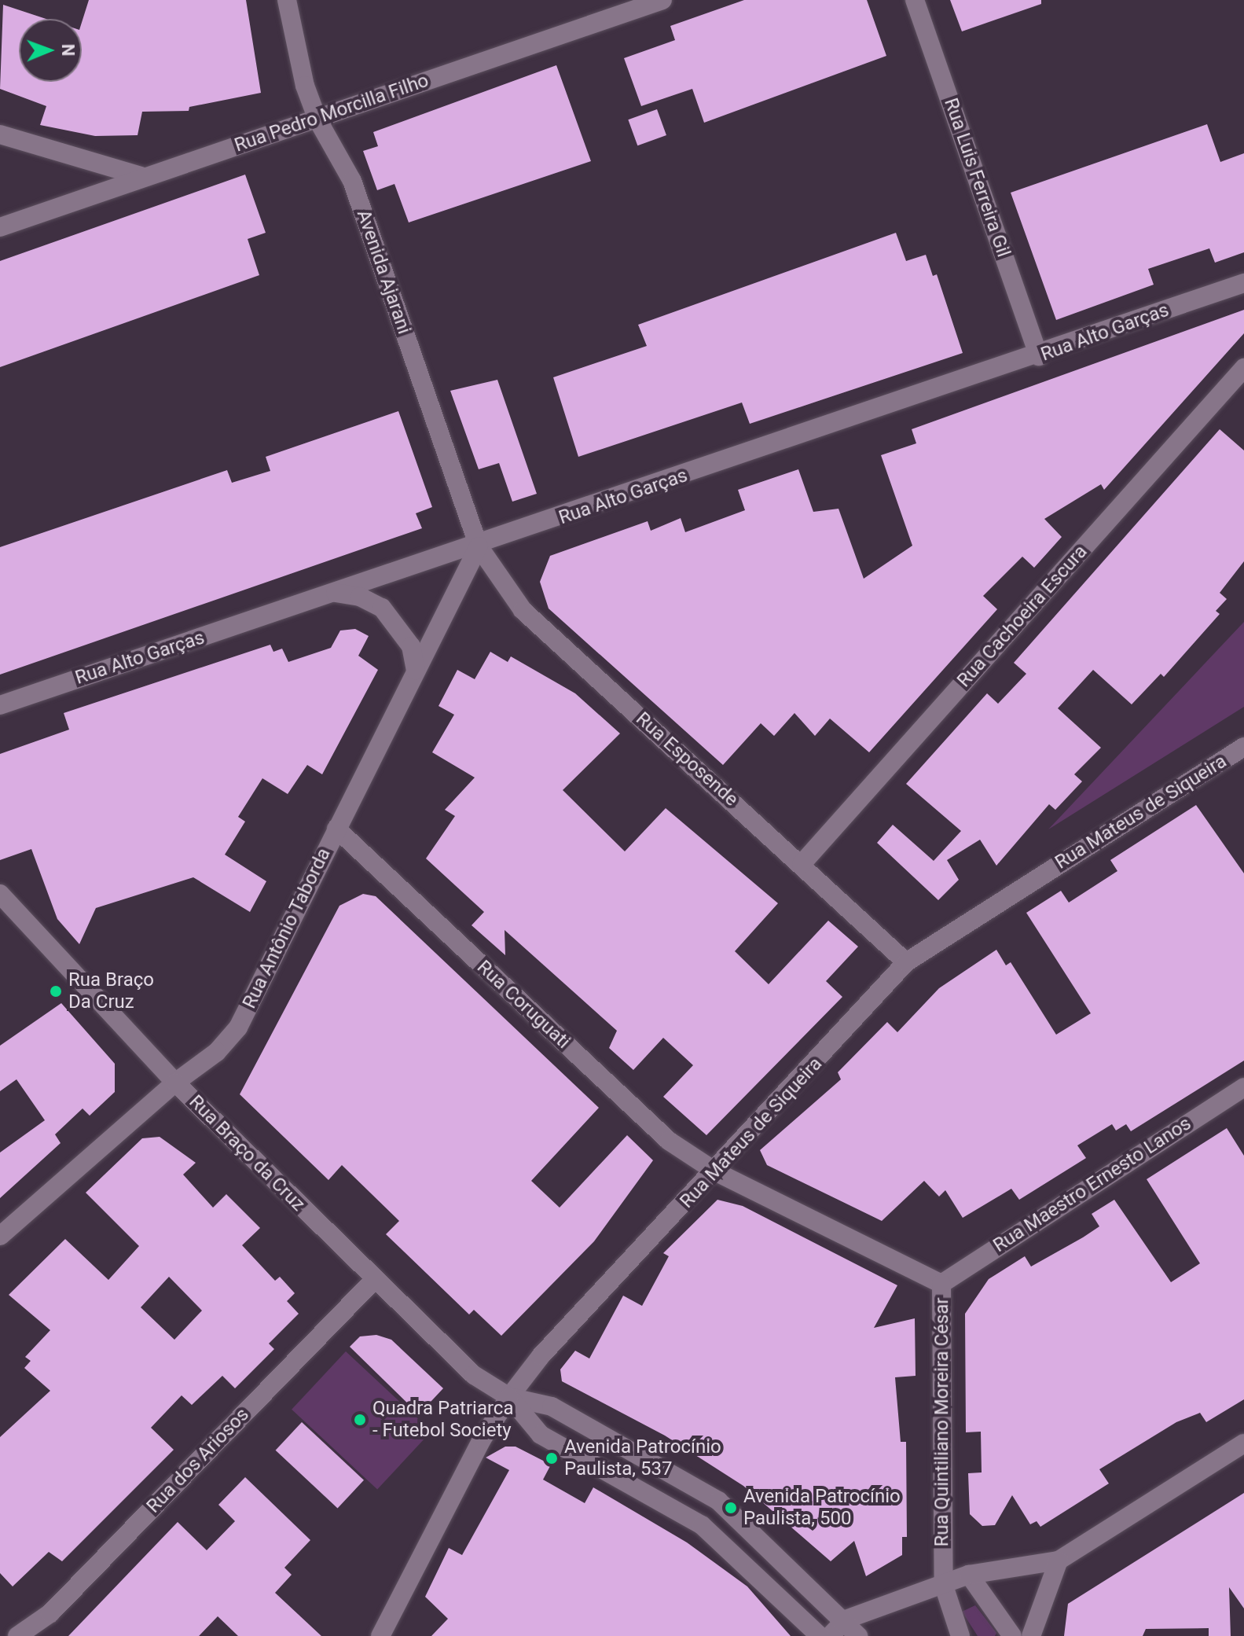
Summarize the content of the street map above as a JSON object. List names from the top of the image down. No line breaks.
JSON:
{"streets":{"street":["Rua Pedro Morcilla Filho","Rua Luis Ferreira Gil","Avenida Ajarani","Rua Alto Garças","Rua Cachoeira Escura","Rua Esposende","Rua Mateus de Siqueira","Rua Antônio Taborda","Rua Coruguati","Rua Braço da Cruz","Rua Maestro Ernesto Lanos","Rua Quintiliano Moreira César","Rua dos Ariosos"]},"crossings":[["Rua Pedro Morcilla Filho","Avenida Ajarani"],["Rua Luis Ferreira Gil","Rua Alto Garças"],["Avenida Ajarani","Rua Alto Garças"],["Avenida Ajarani","Rua Esposende"],["Avenida Ajarani","Rua Antônio Taborda"],["Rua Alto Garças","Rua Esposende"],["Rua Alto Garças","Rua Antônio Taborda"],["Rua Cachoeira Escura","Rua Esposende"],["Rua Esposende","Rua Mateus de Siqueira"],["Rua Esposende","Rua Antônio Taborda"],["Rua Mateus de Siqueira","Rua Coruguati"],["Rua Mateus de Siqueira","Rua Braço da Cruz"],["Rua Mateus de Siqueira","Rua Quintiliano Moreira César"],["Rua Antônio Taborda","Rua Coruguati"],["Rua Antônio Taborda","Rua Braço da Cruz"],["Rua Coruguati","Rua Quintiliano Moreira César"],["Rua Braço da Cruz","Rua dos Ariosos"],["Rua Maestro Ernesto Lanos","Rua Quintiliano Moreira César"]],"places":["Rua Braço Da Cruz","Quadra Patriarca - Futebol Society","Avenida Patrocínio Paulista, 537","Avenida Patrocínio Paulista, 500"],"north":"right"}
